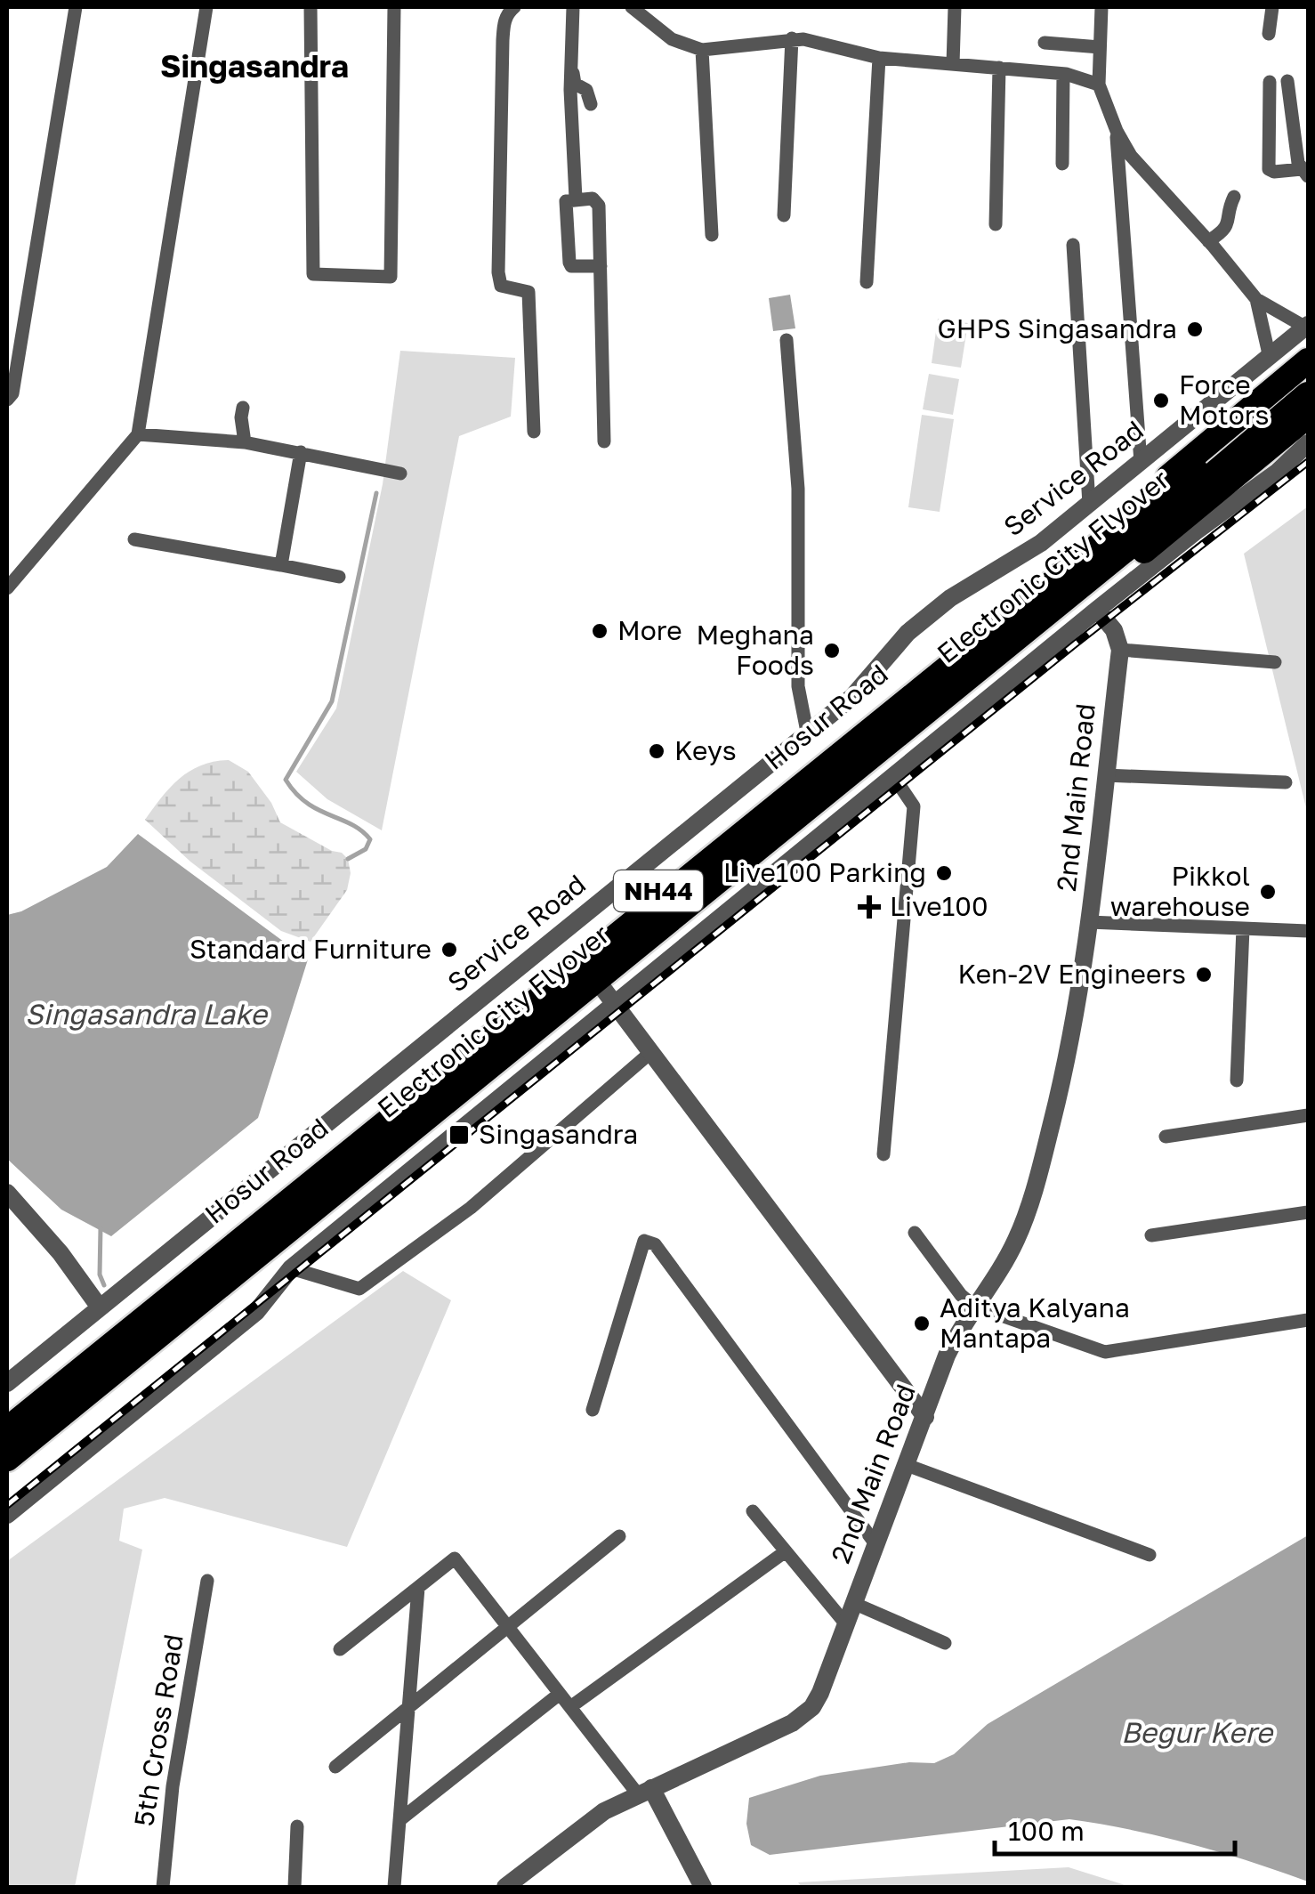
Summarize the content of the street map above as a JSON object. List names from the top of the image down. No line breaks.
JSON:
{"streets":{"highway":["Electronic City Flyover","Hosur Road","NH44"],"street":["Service Road","2nd Main Road","5th Cross Road"]},"districts":["Singasandra"],"water":["Singasandra Lake","Begur Kere"],"places":{"other":["GHPS Singasandra","Force Motors","More","Meghana Foods","Keys","Live100 Parking","Pikkol warehouse","Standard Furniture","Ken-2V Engineers","Aditya Kalyana Mantapa"],"health":["Live100"],"transit":["Singasandra"]},"scale_bar":"100 m"}
